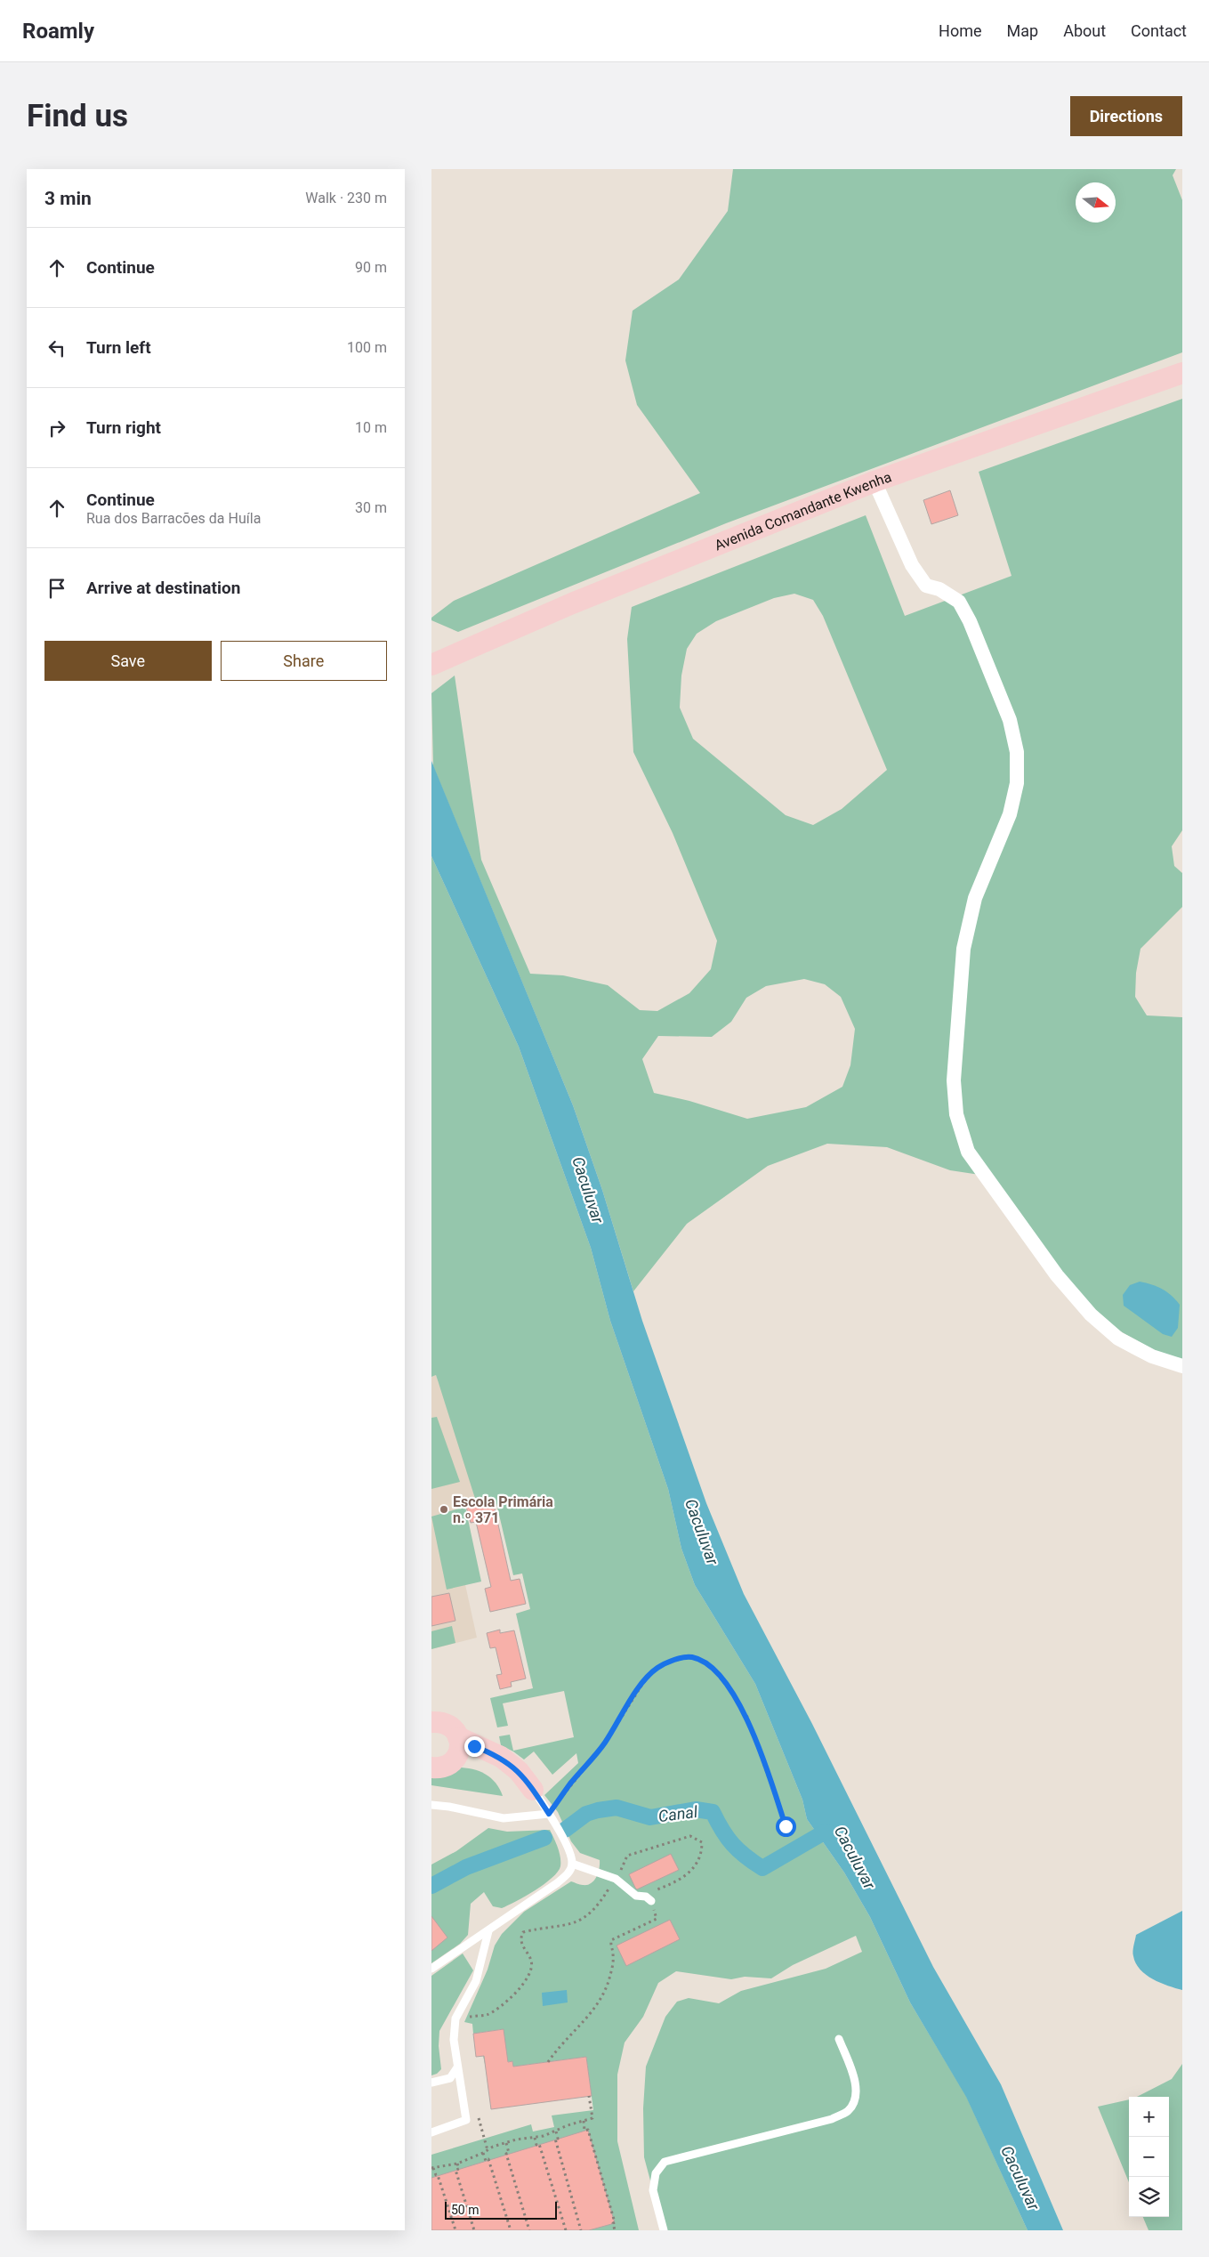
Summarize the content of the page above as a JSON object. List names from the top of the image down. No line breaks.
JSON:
{"streets":{"main road":["Avenida Comandante Kwenha"]},"water":["Caculuvar","Canal"],"places":["Escola Primária n.º 371"],"scale_bar":"50 m","north":"right","page":{"header":"Roamly","nav":["Home","Map","About","Contact"],"buttons":["Directions",["Save","Share"]],"title":"Find us","heading":["3 min","Walk · 230 m"],"list":[["Continue","90 m"],["Turn left","100 m"],["Turn right","10 m"],["Continue","Rua dos Barracões da Huíla","30 m"],"Arrive at destination"],"map_buttons":["+","−"],"scale":"50 m"}}
